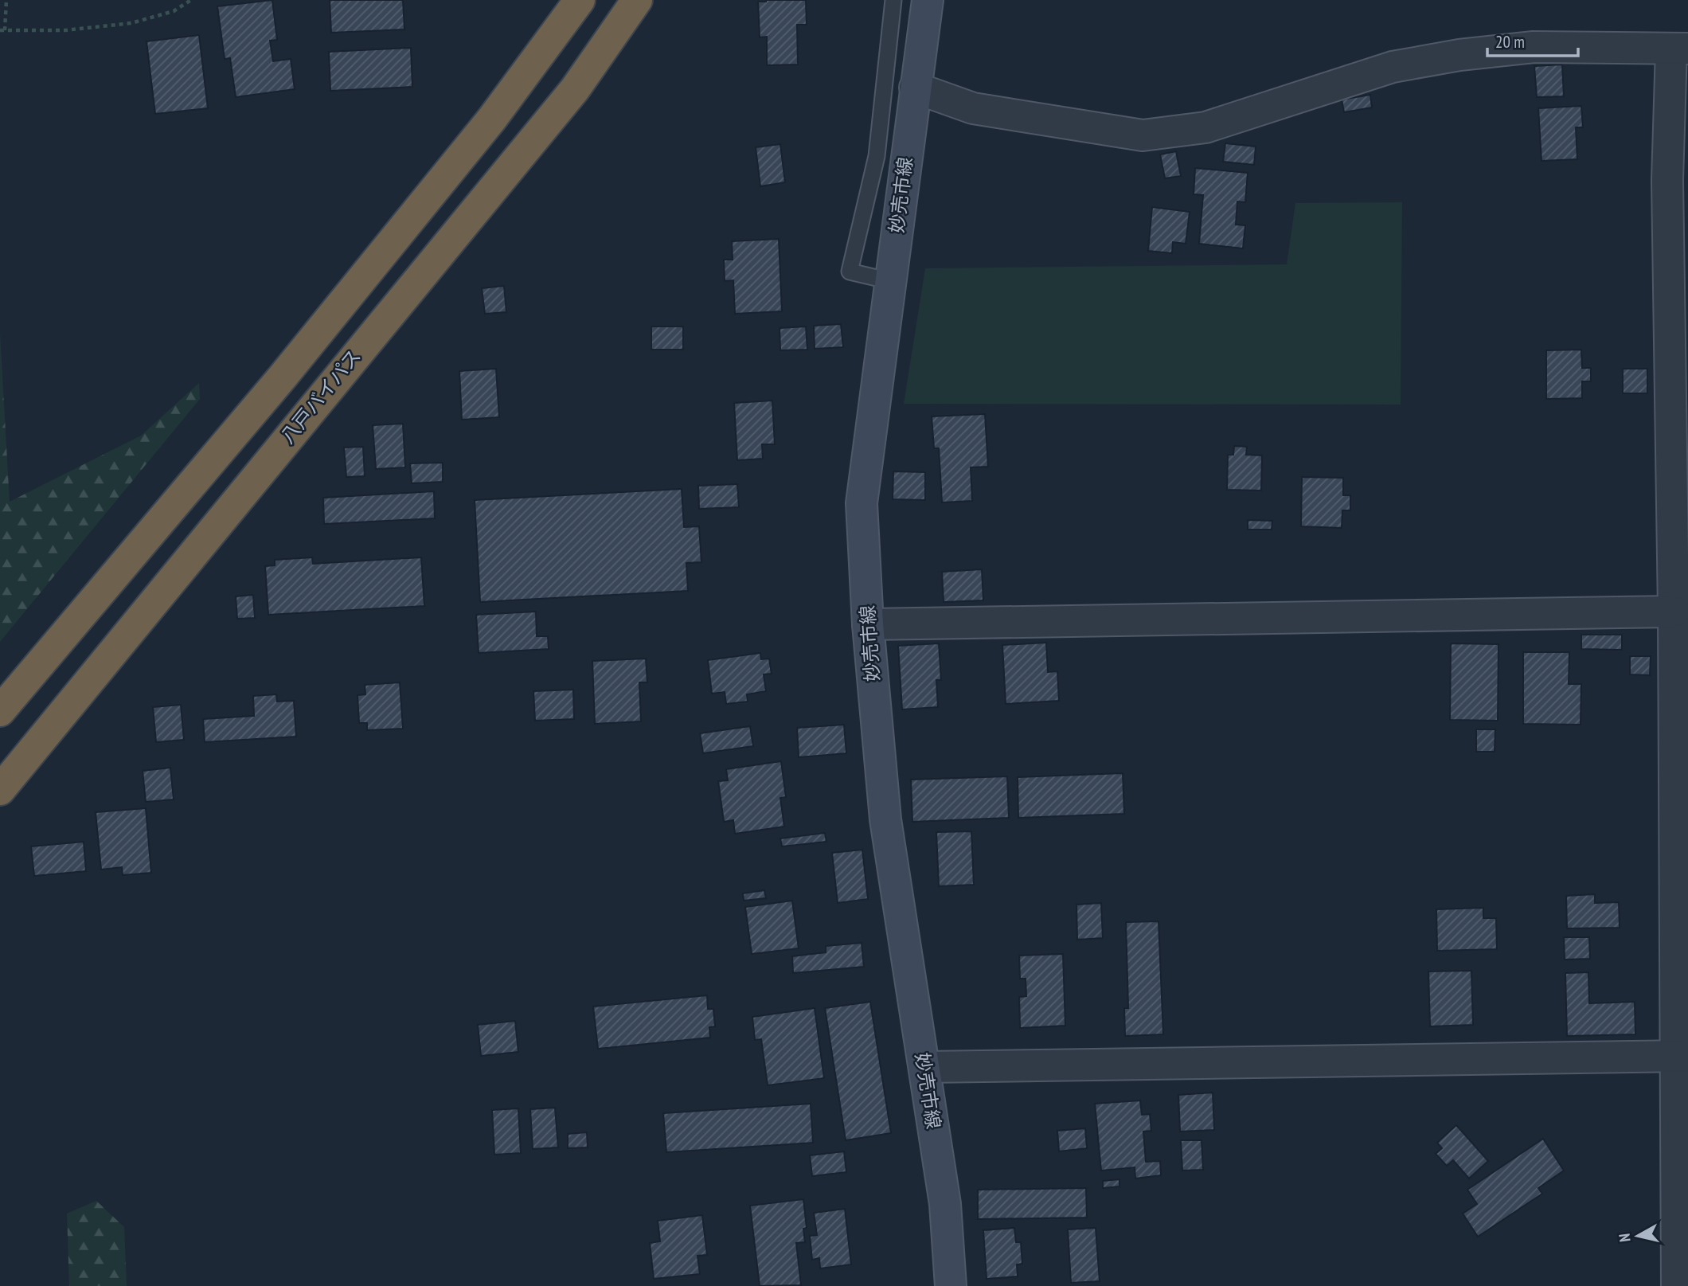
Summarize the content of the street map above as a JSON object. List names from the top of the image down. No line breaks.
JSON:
{"streets":{"highway":["八戸バイパス"],"main road":["妙売市線"]},"scale_bar":"20 m","north":"left"}
